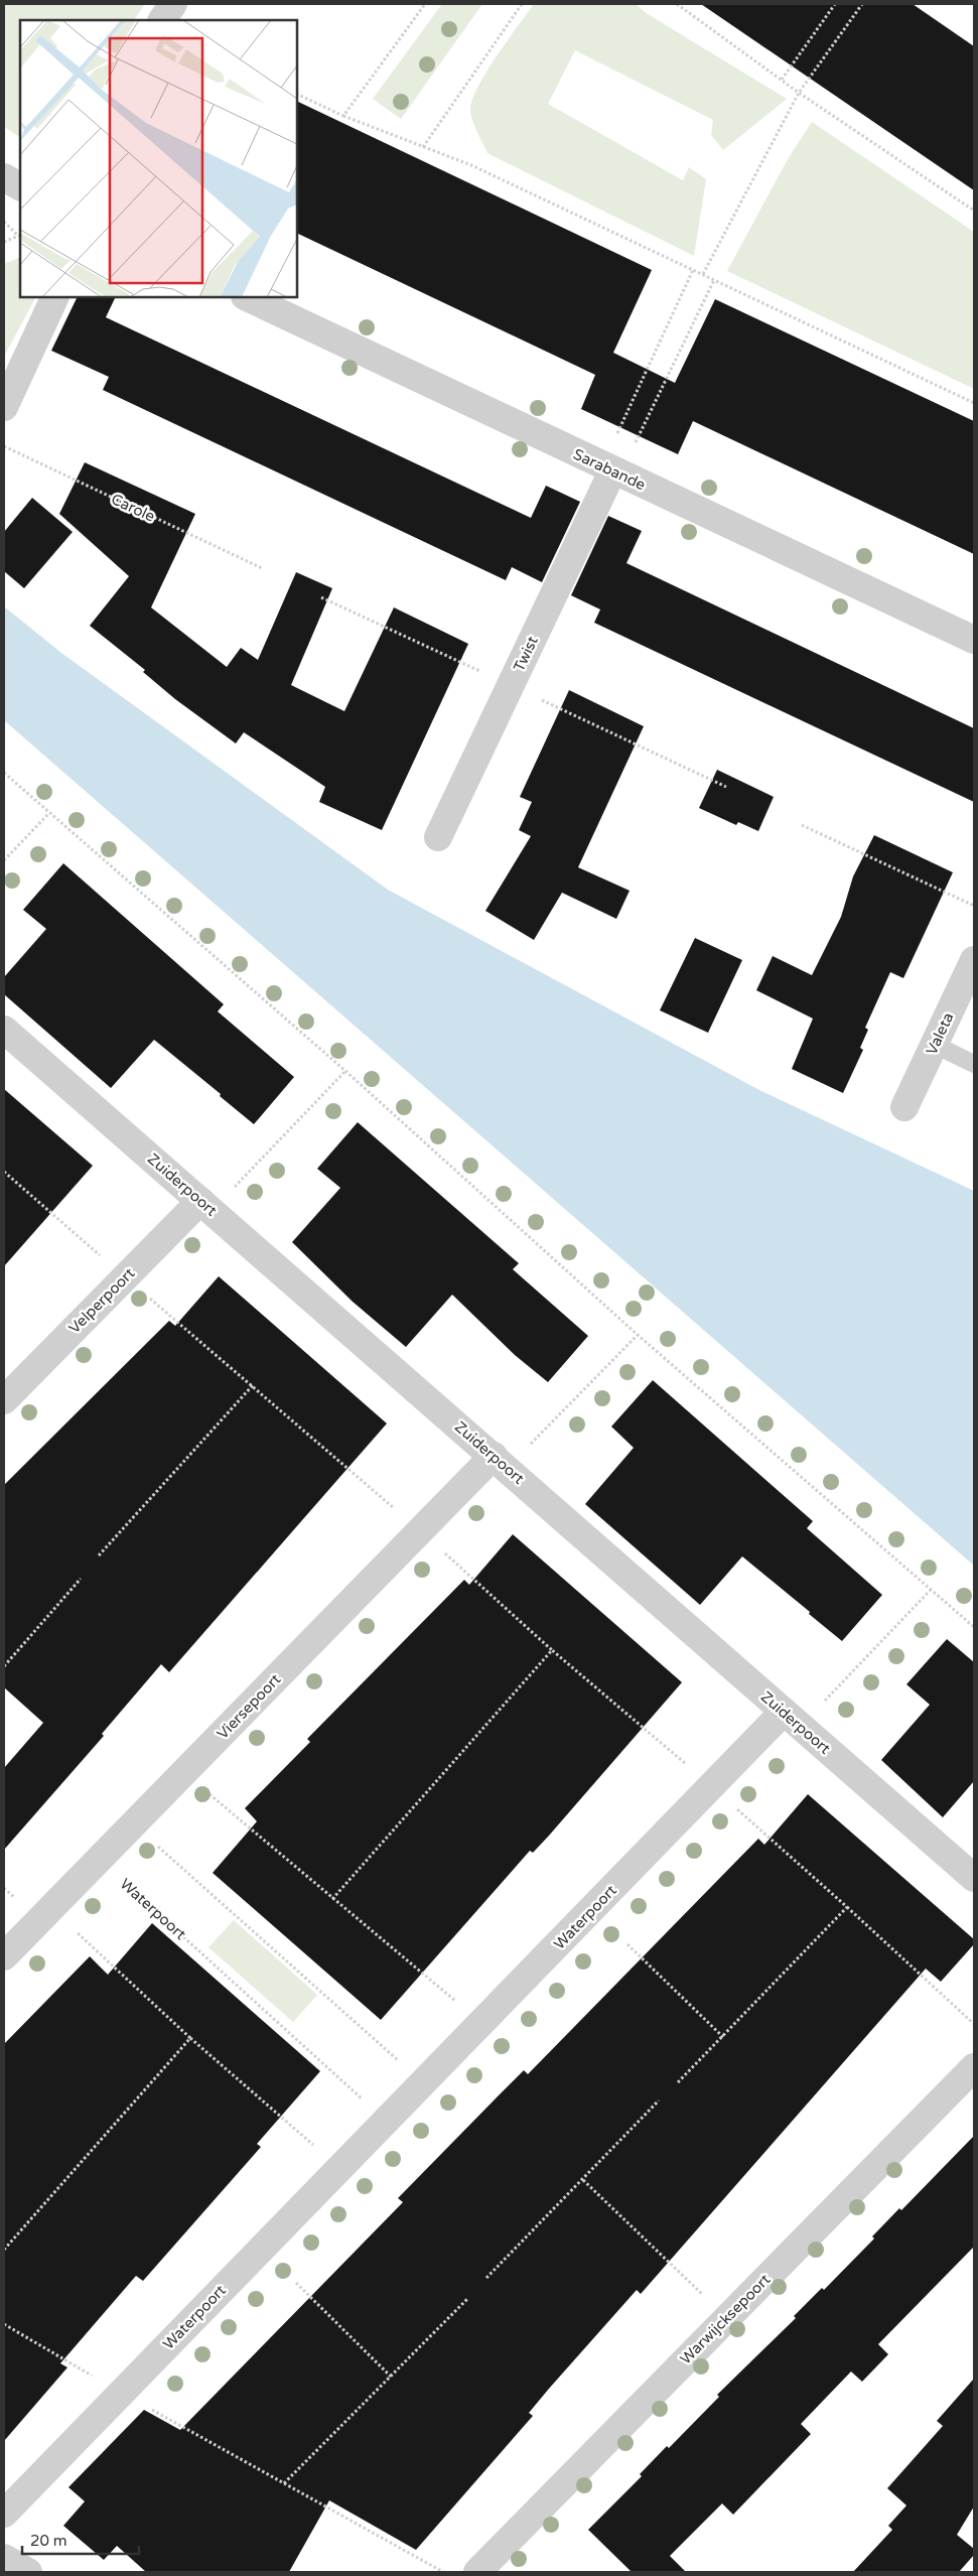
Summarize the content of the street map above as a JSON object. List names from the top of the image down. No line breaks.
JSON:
{"streets":{"street":["Sarabande","Twist","Valeta","Zuiderpoort","Velperpoort","Viersepoort","Waterpoort","Warwijcksepoort"],"path":["Carole"]},"crossings":[["Sarabande","Twist"],["Zuiderpoort","Velperpoort"],["Zuiderpoort","Viersepoort"],["Zuiderpoort","Waterpoort"],["Viersepoort","Waterpoort"]],"scale_bar":"20 m"}
